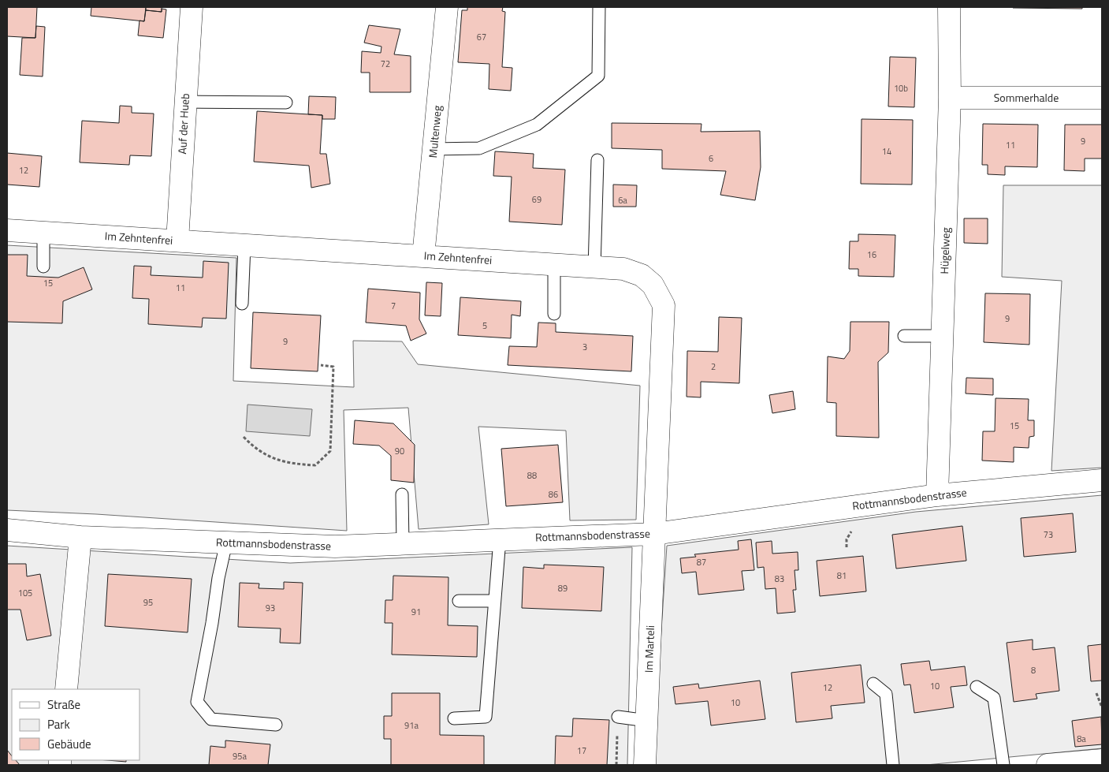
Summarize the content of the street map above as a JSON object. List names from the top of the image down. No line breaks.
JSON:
{"streets":{"street":["Sommerhalde","Auf der Hueb","Multenweg","Im Zehntenfrei","Hügelweg","Rottmannsbodenstrasse","Im Marteli"]},"crossings":[["Sommerhalde","Hügelweg"],["Auf der Hueb","Im Zehntenfrei"],["Multenweg","Im Zehntenfrei"],["Im Zehntenfrei","Rottmannsbodenstrasse"],["Im Zehntenfrei","Im Marteli"],["Hügelweg","Rottmannsbodenstrasse"],["Rottmannsbodenstrasse","Im Marteli"]],"house_numbers":["67","72","10b","9","11","14","6","12","69","6a","16","15","11","7","9","5","9","3","2","15","90","88","86","73","87","81","83","89","105","95","93","91","8","10","12","10","91a","8a","17","95a"],"legend":["Straße","Park","Gebäude"]}
